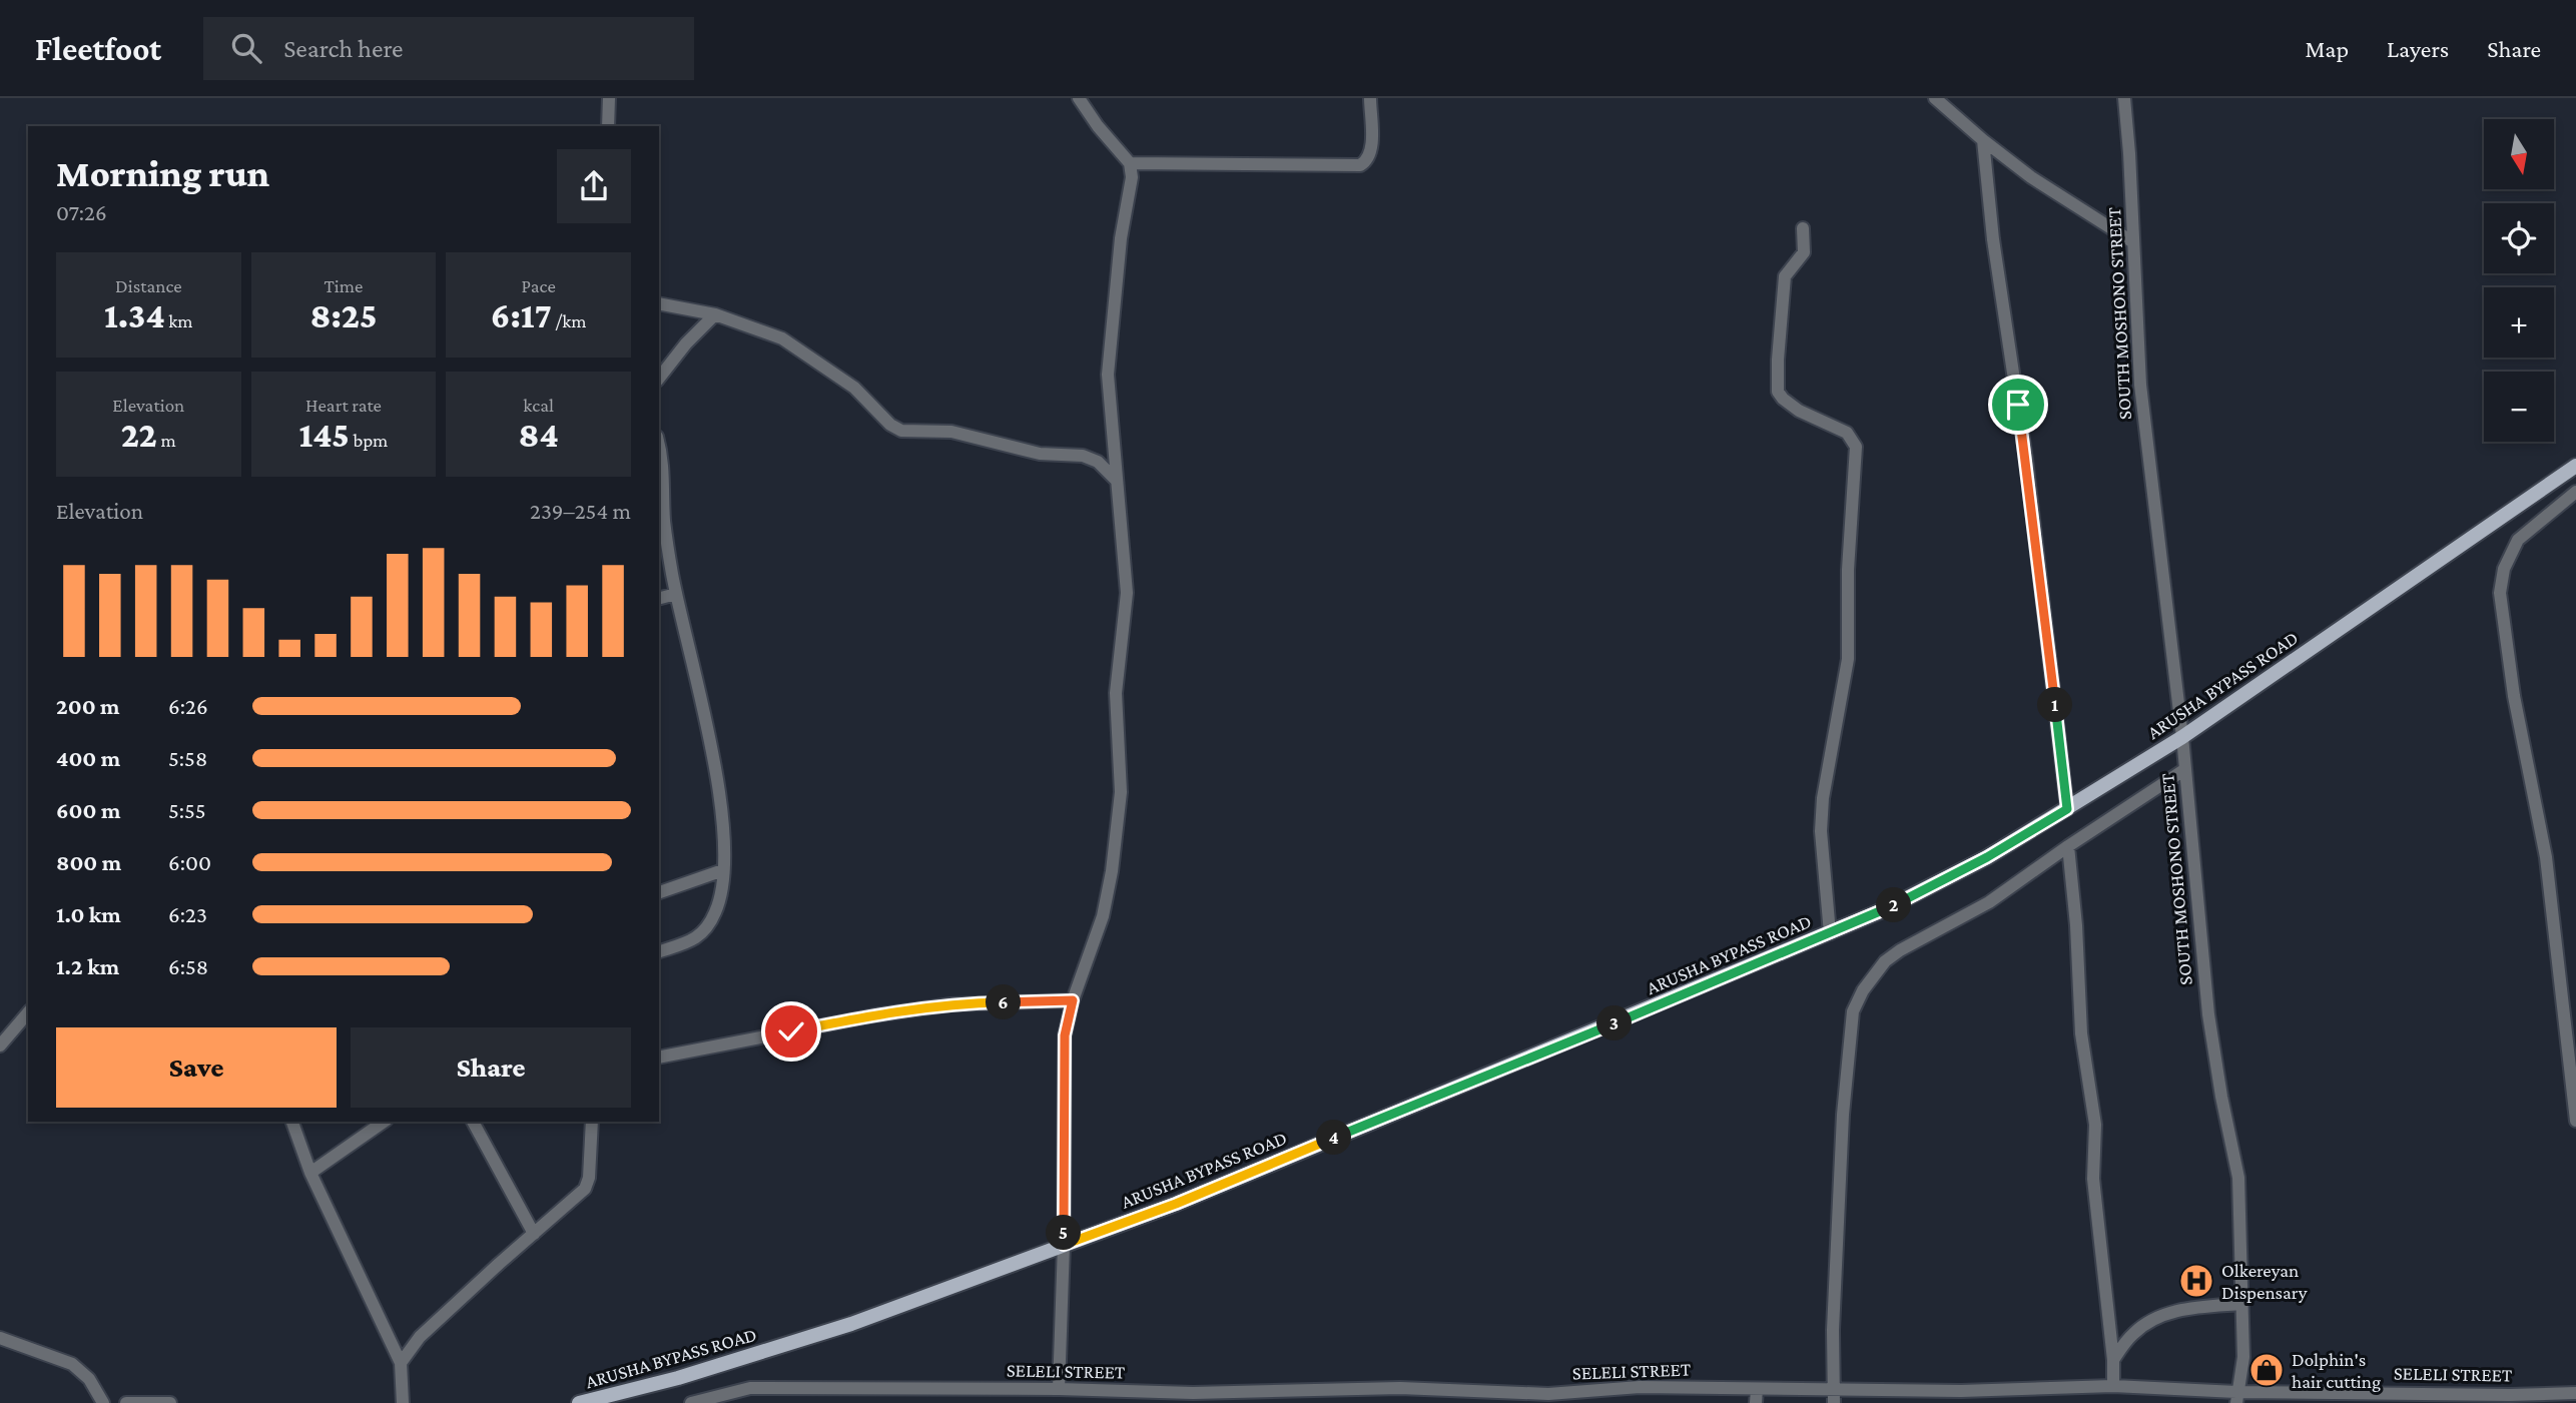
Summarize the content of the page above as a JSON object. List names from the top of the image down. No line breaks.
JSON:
{"streets":{"main road":["ARUSHA BYPASS ROAD"],"street":["SOUTH MOSHONO STREET","SELELI STREET"]},"crossings":[["SOUTH MOSHONO STREET","ARUSHA BYPASS ROAD"],["SOUTH MOSHONO STREET","SELELI STREET"]],"places":{"hospital":["Olkereyan Dispensary"],"shop":["Dolphin's hair cutting"]},"north":"bottom","page":{"header":"Fleetfoot","search":"Search here","nav":["Map","Layers","Share"],"map_buttons":["+","−"],"heading":["Morning run","07:26"],"stats":[["Distance","1.34 km"],["Time","8:25"],["Pace","6:17 /km"],["Elevation","22 m"],["Heart rate","145 bpm"],["kcal","84"]],"chart":["Elevation","239–254 m"],"list":[{"name":"200 m","note":"6:26"},{"name":"400 m","note":"5:58"},{"name":"600 m","note":"5:55"},{"name":"800 m","note":"6:00"},{"name":"1.0 km","note":"6:23"},{"name":"1.2 km","note":"6:58"}],"pins":["1","2","6","3","4","5"],"buttons":["Save","Share"]}}
